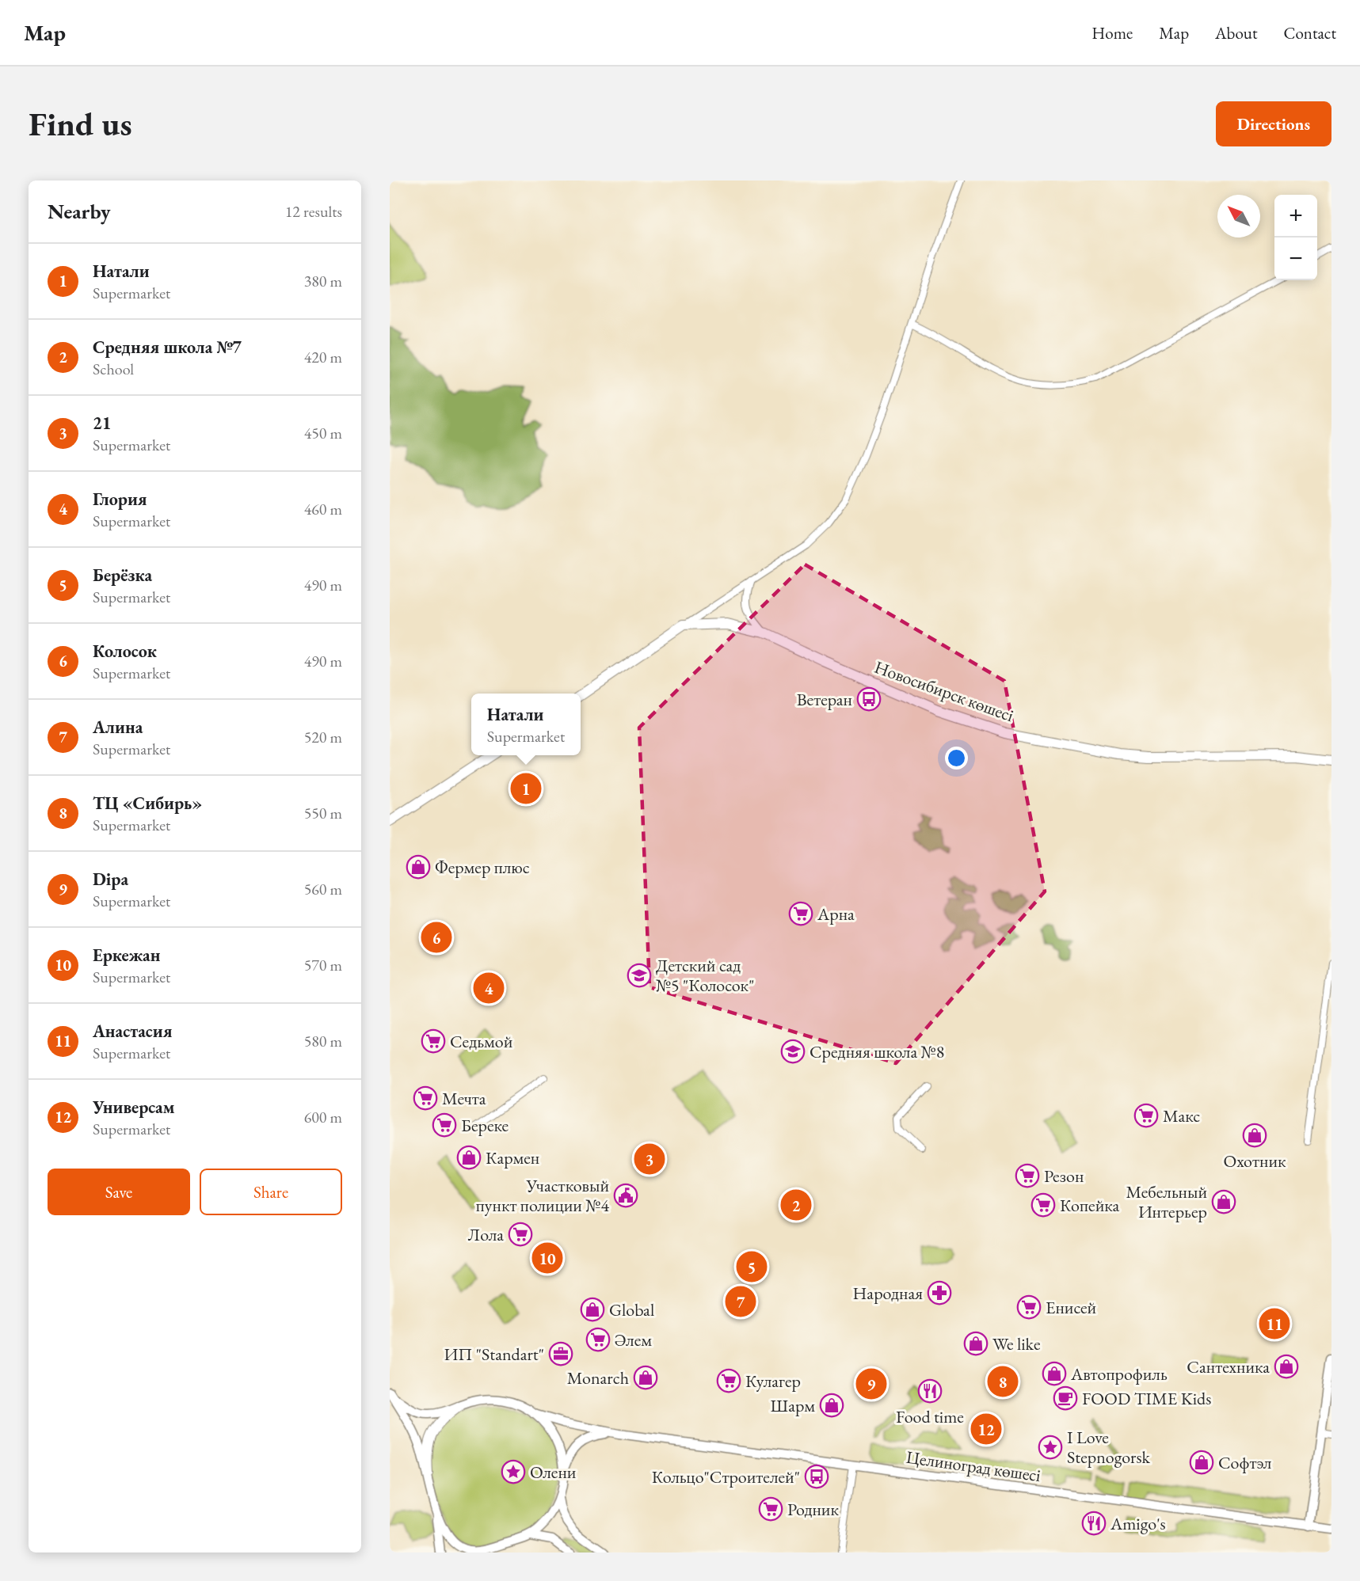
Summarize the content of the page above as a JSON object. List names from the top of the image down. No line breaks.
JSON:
{"streets":{"main road":["Новосибирск көшесі"],"street":["Целиноград көшесі"]},"places":{"bus stop":["Ветеран","Кольцо\"Строителей\""],"shop":["Фермер плюс","Охотник","Кармен","Мебельный Интерьер","Global","We like","Сантехника","Автопрофиль","Monarch","Шарм","Софтэл"],"supermarket":["Арна","Седьмой","Мечта","Макс","Береке","Резон","Копейка","Лола","Енисей","Әлем","Кулагер","Родник"],"school or university":["Детский сад №5 \"Колосок\"","Средняя школа №8"],"public building":["Участковый пункт полиции №4"],"pharmacy":["Народная"],"office":["ИП \"Standart\""],"restaurant":["Food time","Amigo's"],"cafe":["FOOD TIME Kids"],"place":["I Love Stepnogorsk","Олени"]},"north":"top left","page":{"header":"Map","nav":["Home","Map","About","Contact"],"buttons":["Directions",["Save","Share"]],"title":"Find us","heading":["Nearby","12 results"],"map_buttons":["+","−"],"list":[{"mark":"1","name":"Натали","note":"Supermarket","value":"380 m"},{"mark":"2","name":"Средняя школа №7","note":"School","value":"420 m"},{"mark":"3","name":"21","note":"Supermarket","value":"450 m"},{"mark":"4","name":"Глория","note":"Supermarket","value":"460 m"},{"mark":"5","name":"Берёзка","note":"Supermarket","value":"490 m"},{"mark":"6","name":"Колосок","note":"Supermarket","value":"490 m"},{"mark":"7","name":"Алина","note":"Supermarket","value":"520 m"},{"mark":"8","name":"ТЦ «Сибирь»","note":"Supermarket","value":"550 m"},{"mark":"9","name":"Dipa","note":"Supermarket","value":"560 m"},{"mark":"10","name":"Еркежан","note":"Supermarket","value":"570 m"},{"mark":"11","name":"Анастасия","note":"Supermarket","value":"580 m"},{"mark":"12","name":"Универсам","note":"Supermarket","value":"600 m"}],"popup":["Натали","Supermarket"],"pins":["1","6","4","3","2","10","5","7","11","8","9","12"]}}
